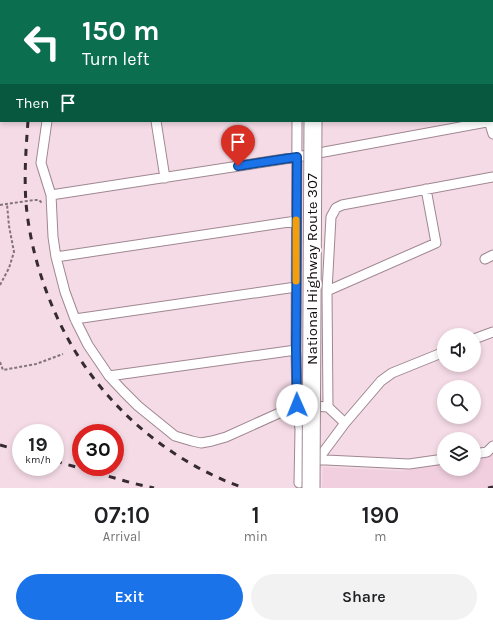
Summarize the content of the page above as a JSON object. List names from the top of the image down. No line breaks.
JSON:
{"streets":{"highway":["National Highway Route 307"]},"page":{"turn":["150 m","Turn left"],"then":"Then","speed":"19 km/h","limit":"30","eta":["07:10","Arrival","1","min","190","m"],"buttons":["Exit","Share"]}}
